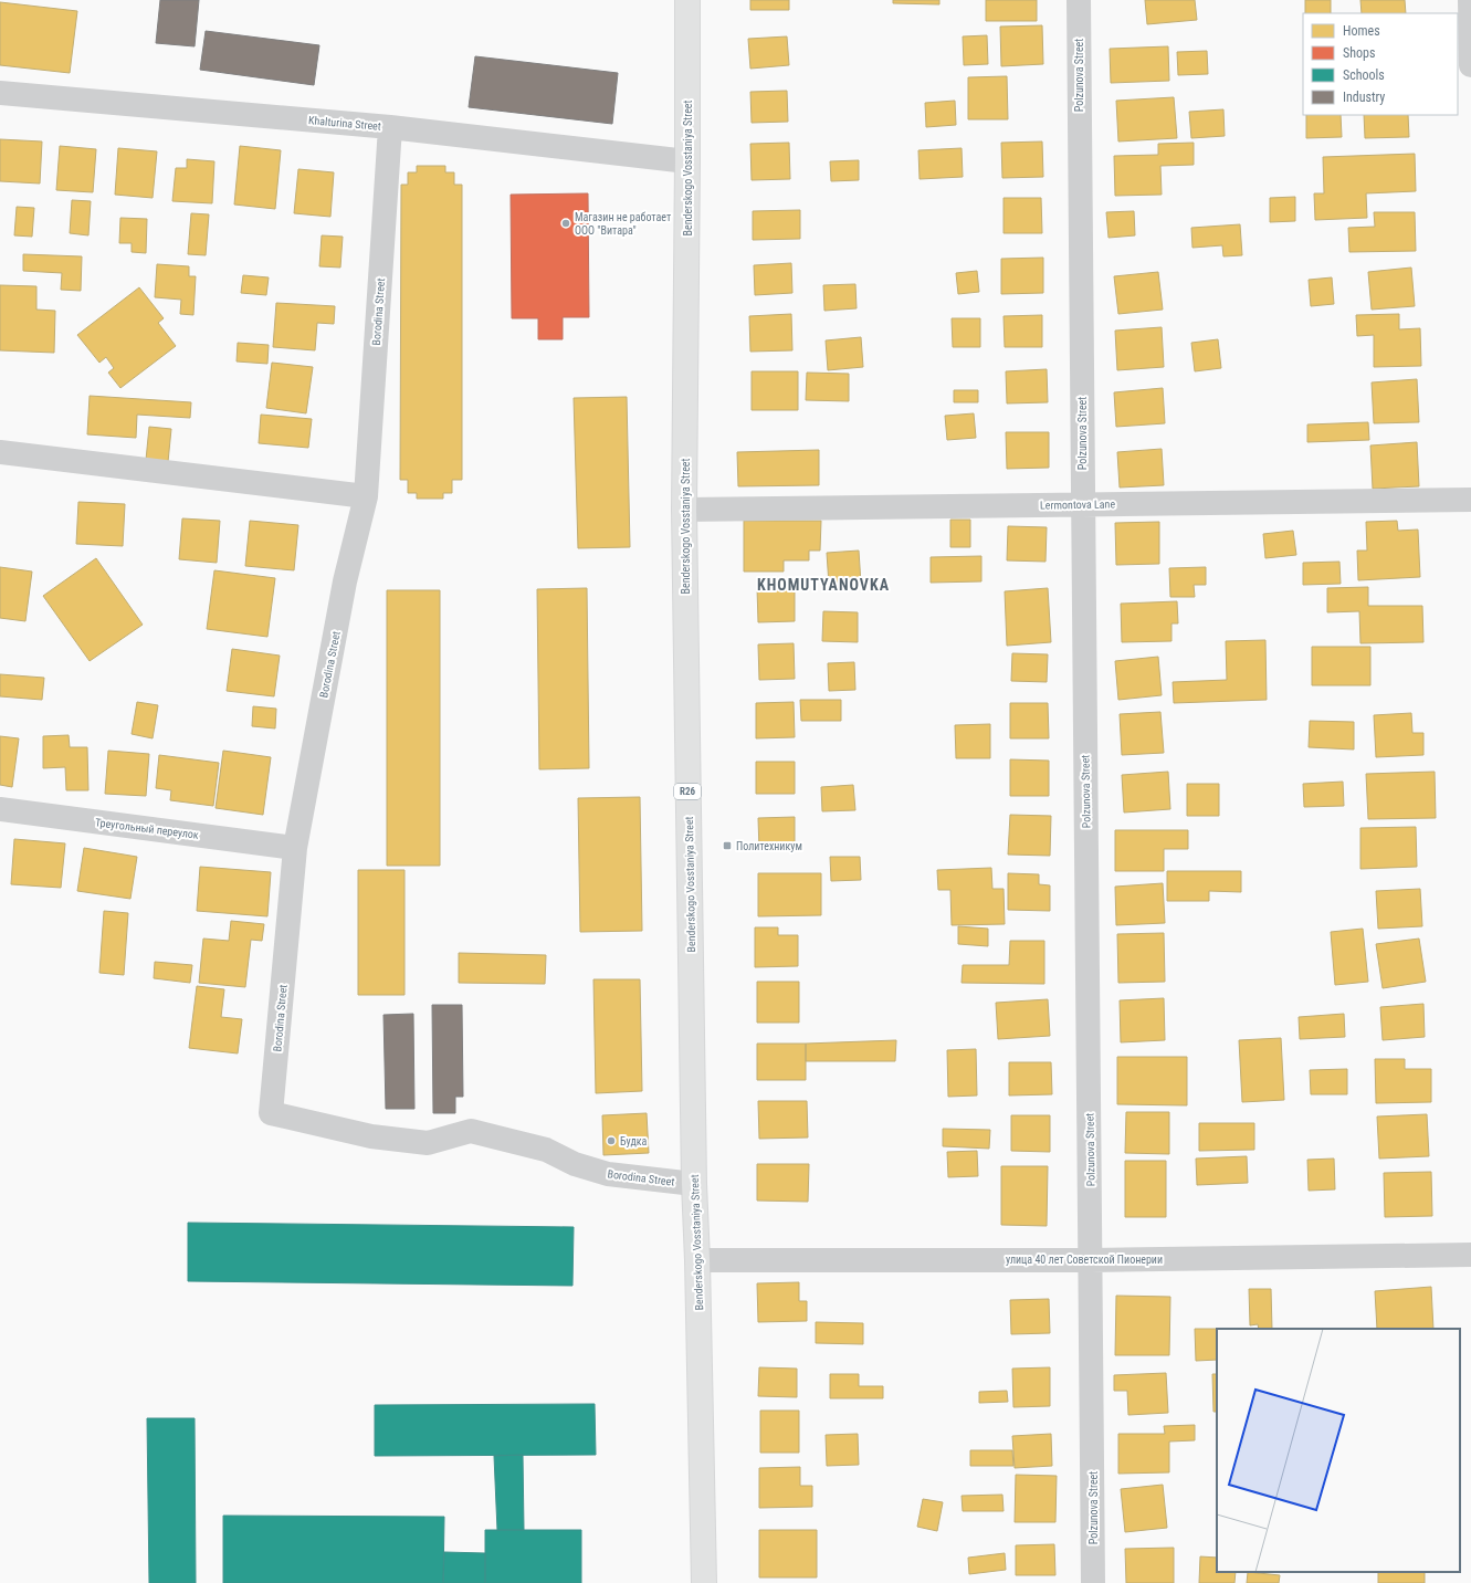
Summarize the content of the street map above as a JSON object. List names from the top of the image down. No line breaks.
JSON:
{"streets":{"main road":["Benderskogo Vosstaniya Street","R26"],"street":["Polzunova Street","Khalturina Street","Borodina Street","Lermontova Lane","Треугольный переулок","улица 40 лет Советской Пионерии"]},"crossings":[["Polzunova Street","Lermontova Lane"],["Polzunova Street","улица 40 лет Советской Пионерии"],["Khalturina Street","Benderskogo Vosstaniya Street"],["Khalturina Street","Borodina Street"],["Benderskogo Vosstaniya Street","Borodina Street"],["Benderskogo Vosstaniya Street","Lermontova Lane"],["Benderskogo Vosstaniya Street","улица 40 лет Советской Пионерии"],["Borodina Street","Треугольный переулок"]],"districts":["KHOMUTYANOVKA"],"places":{"other":["Магазин не работает ООО \"Витара\"","Будка"],"transit":["Политехникум"]},"legend":["Homes","Shops","Schools","Industry"]}
